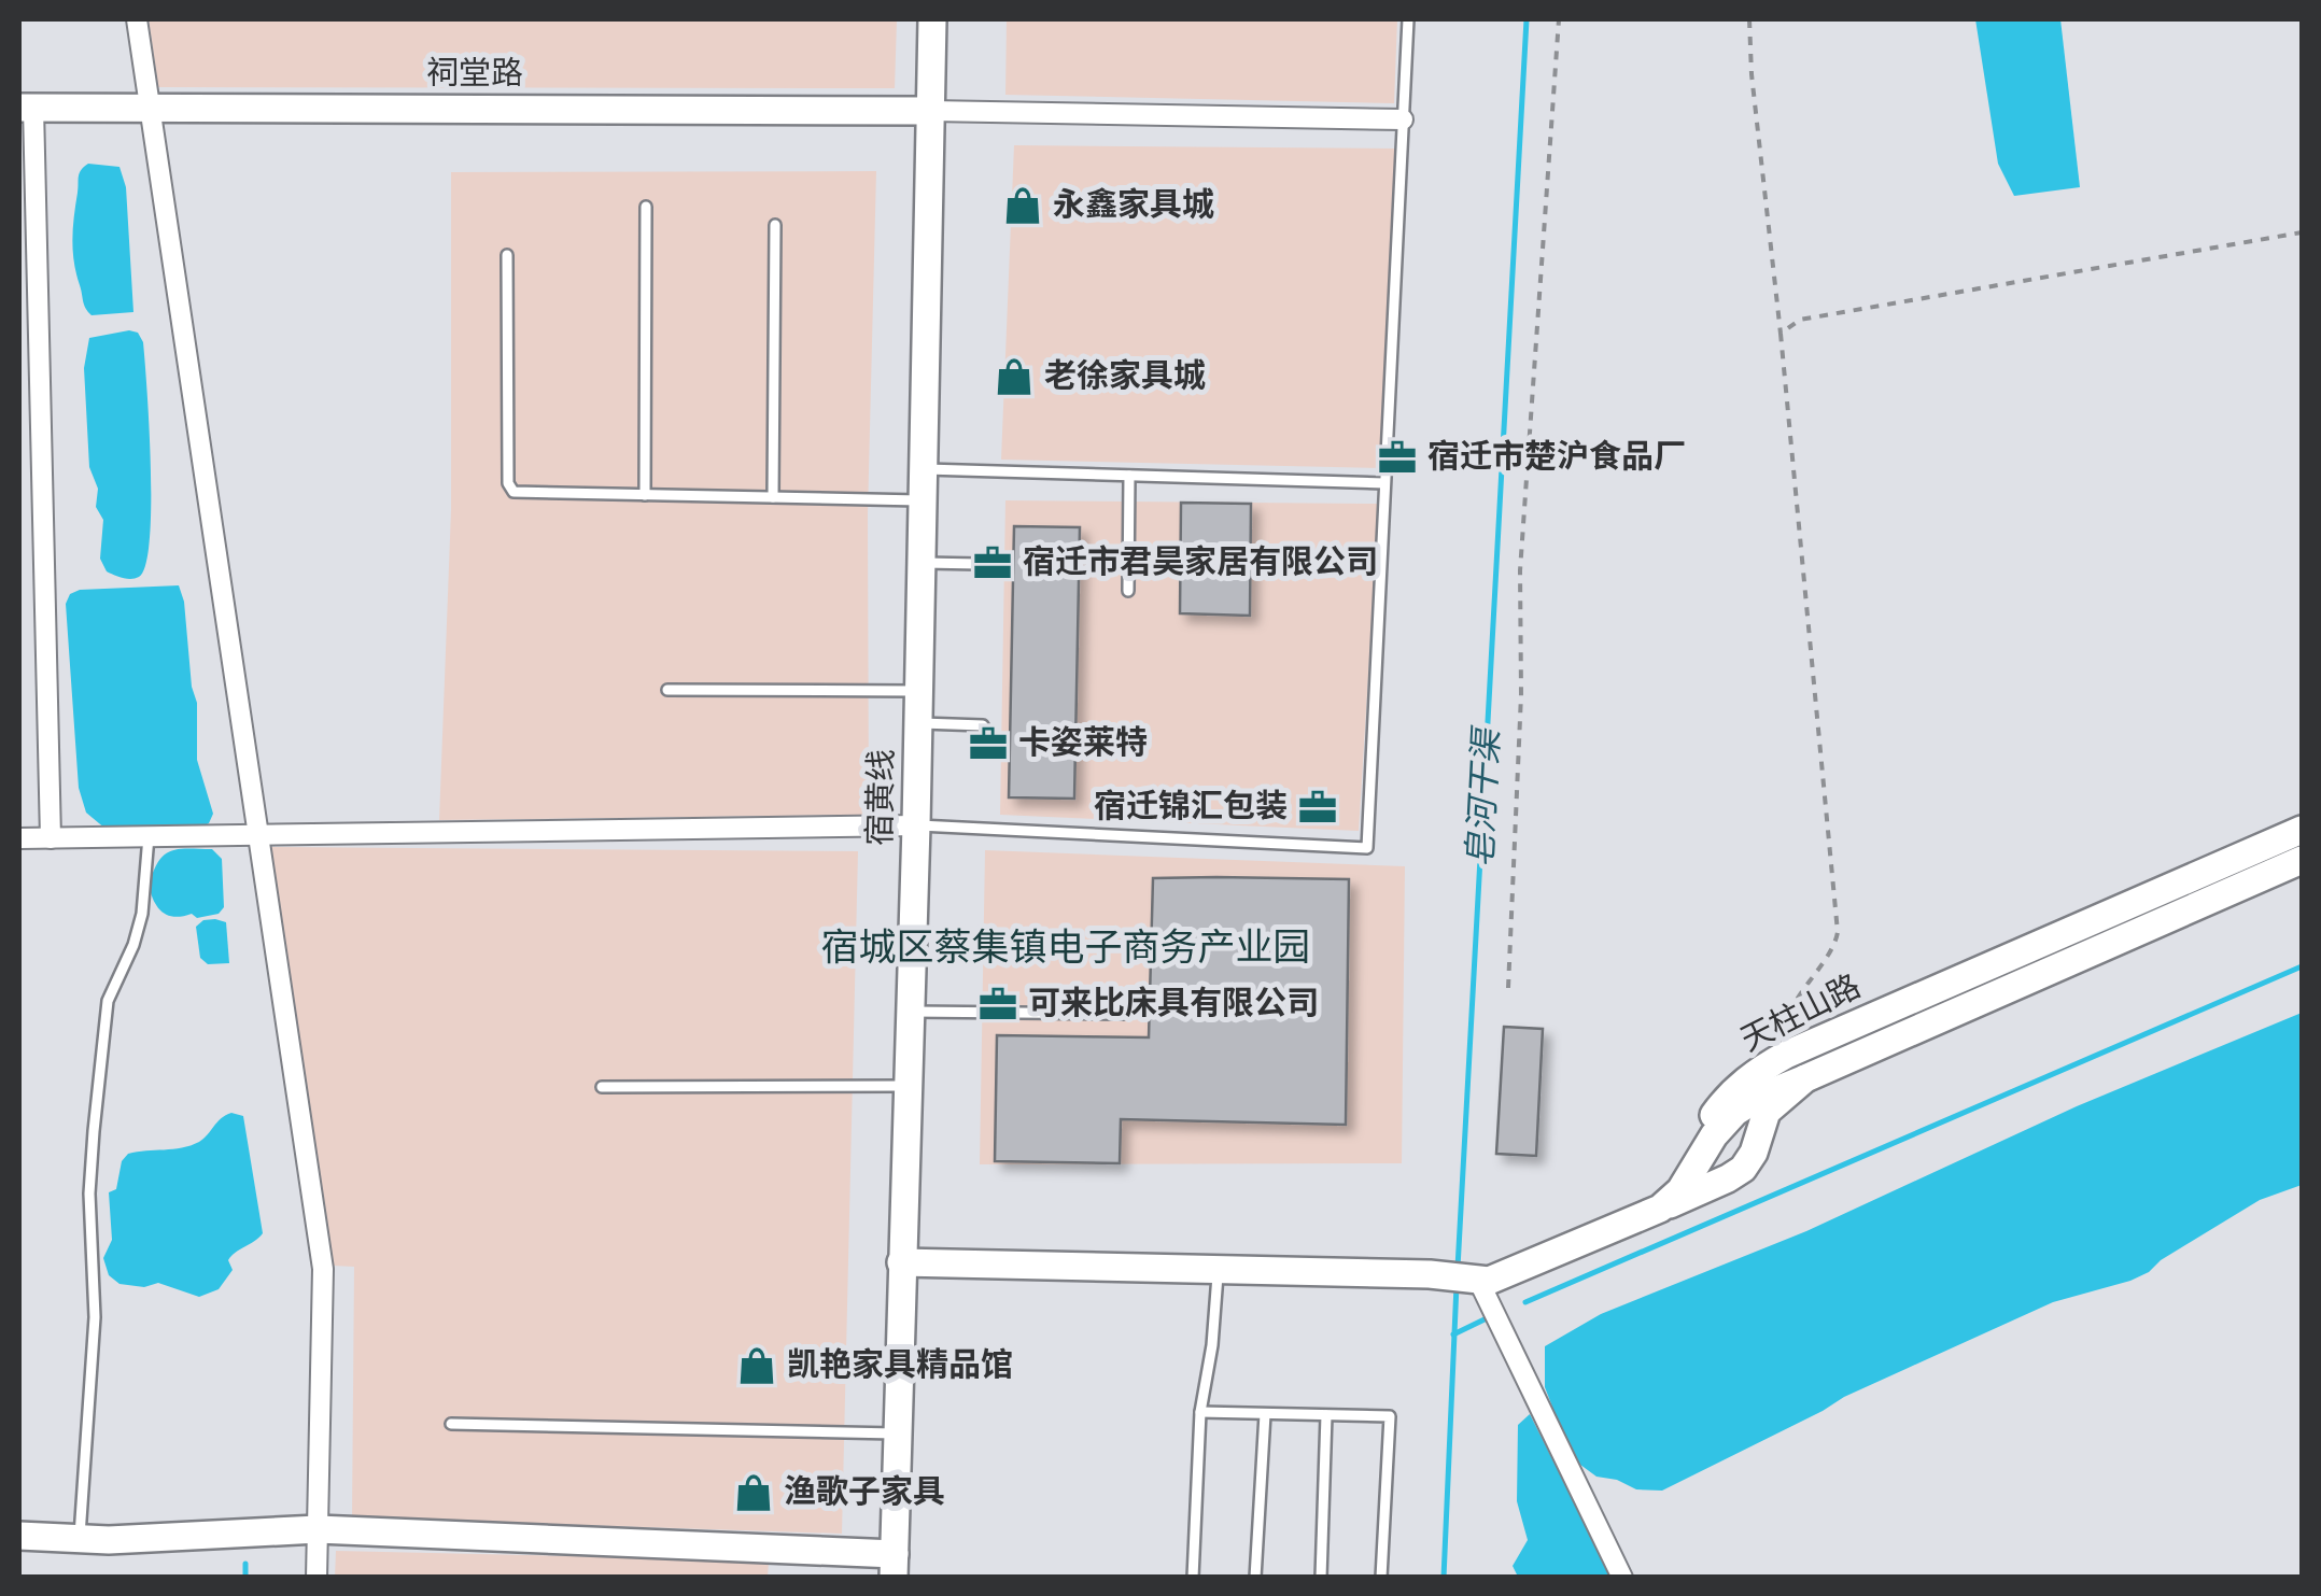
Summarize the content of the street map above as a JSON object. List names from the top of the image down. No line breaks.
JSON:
{"streets":{"street":["祠堂路","宿黄线","天柱山路"]},"crossings":[["祠堂路","宿黄线"]],"districts":["宿城区蔡集镇电子商务产业园"],"water":["皂河干渠"],"places":{"shop":["永鑫家具城","老徐家具城","凯艳家具精品馆","渔歌子家具"],"office":["宿迁市楚沪食品厂","宿迁市君昊家居有限公司","卡姿莱特","宿迁锦汇包装","可来比床具有限公司"]}}
